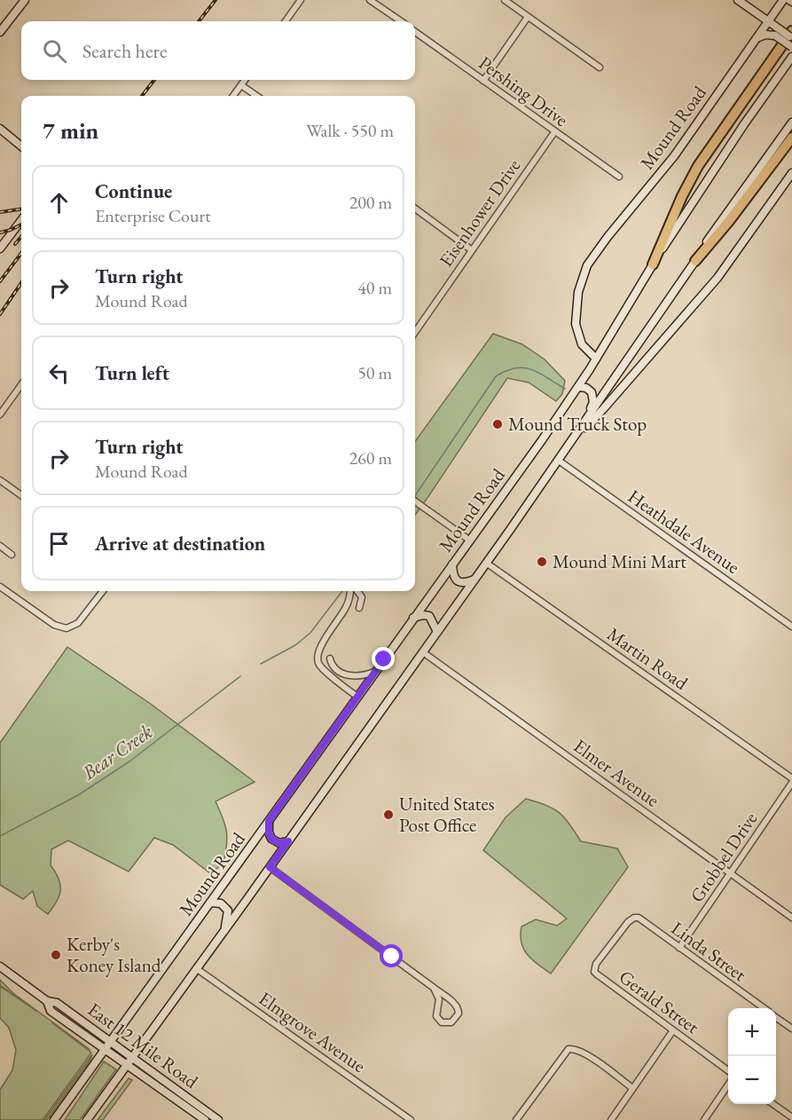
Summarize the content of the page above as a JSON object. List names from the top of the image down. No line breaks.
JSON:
{"streets":{"main road":["Mound Road","East 12 Mile Road"],"street":["Pershing Drive","Eisenhower Drive","Heathdale Avenue","Martin Road","Elmer Avenue","Grobbel Drive","Linda Street","Gerald Street","Elmgrove Avenue"]},"crossings":[["Pershing Drive","Eisenhower Drive"],["Mound Road","East 12 Mile Road"],["Elmer Avenue","Grobbel Drive"],["Grobbel Drive","Linda Street"],["Linda Street","Gerald Street"]],"water":["Bear Creek"],"places":["Mound Truck Stop","Mound Mini Mart","United States Post Office","Kerby's Koney Island"],"page":{"search":"Search here","heading":["7 min","Walk · 550 m"],"list":[["Continue","Enterprise Court","200 m"],["Turn right","Mound Road","40 m"],["Turn left","50 m"],["Turn right","Mound Road","260 m"],"Arrive at destination"],"map_buttons":["+","−"]}}
